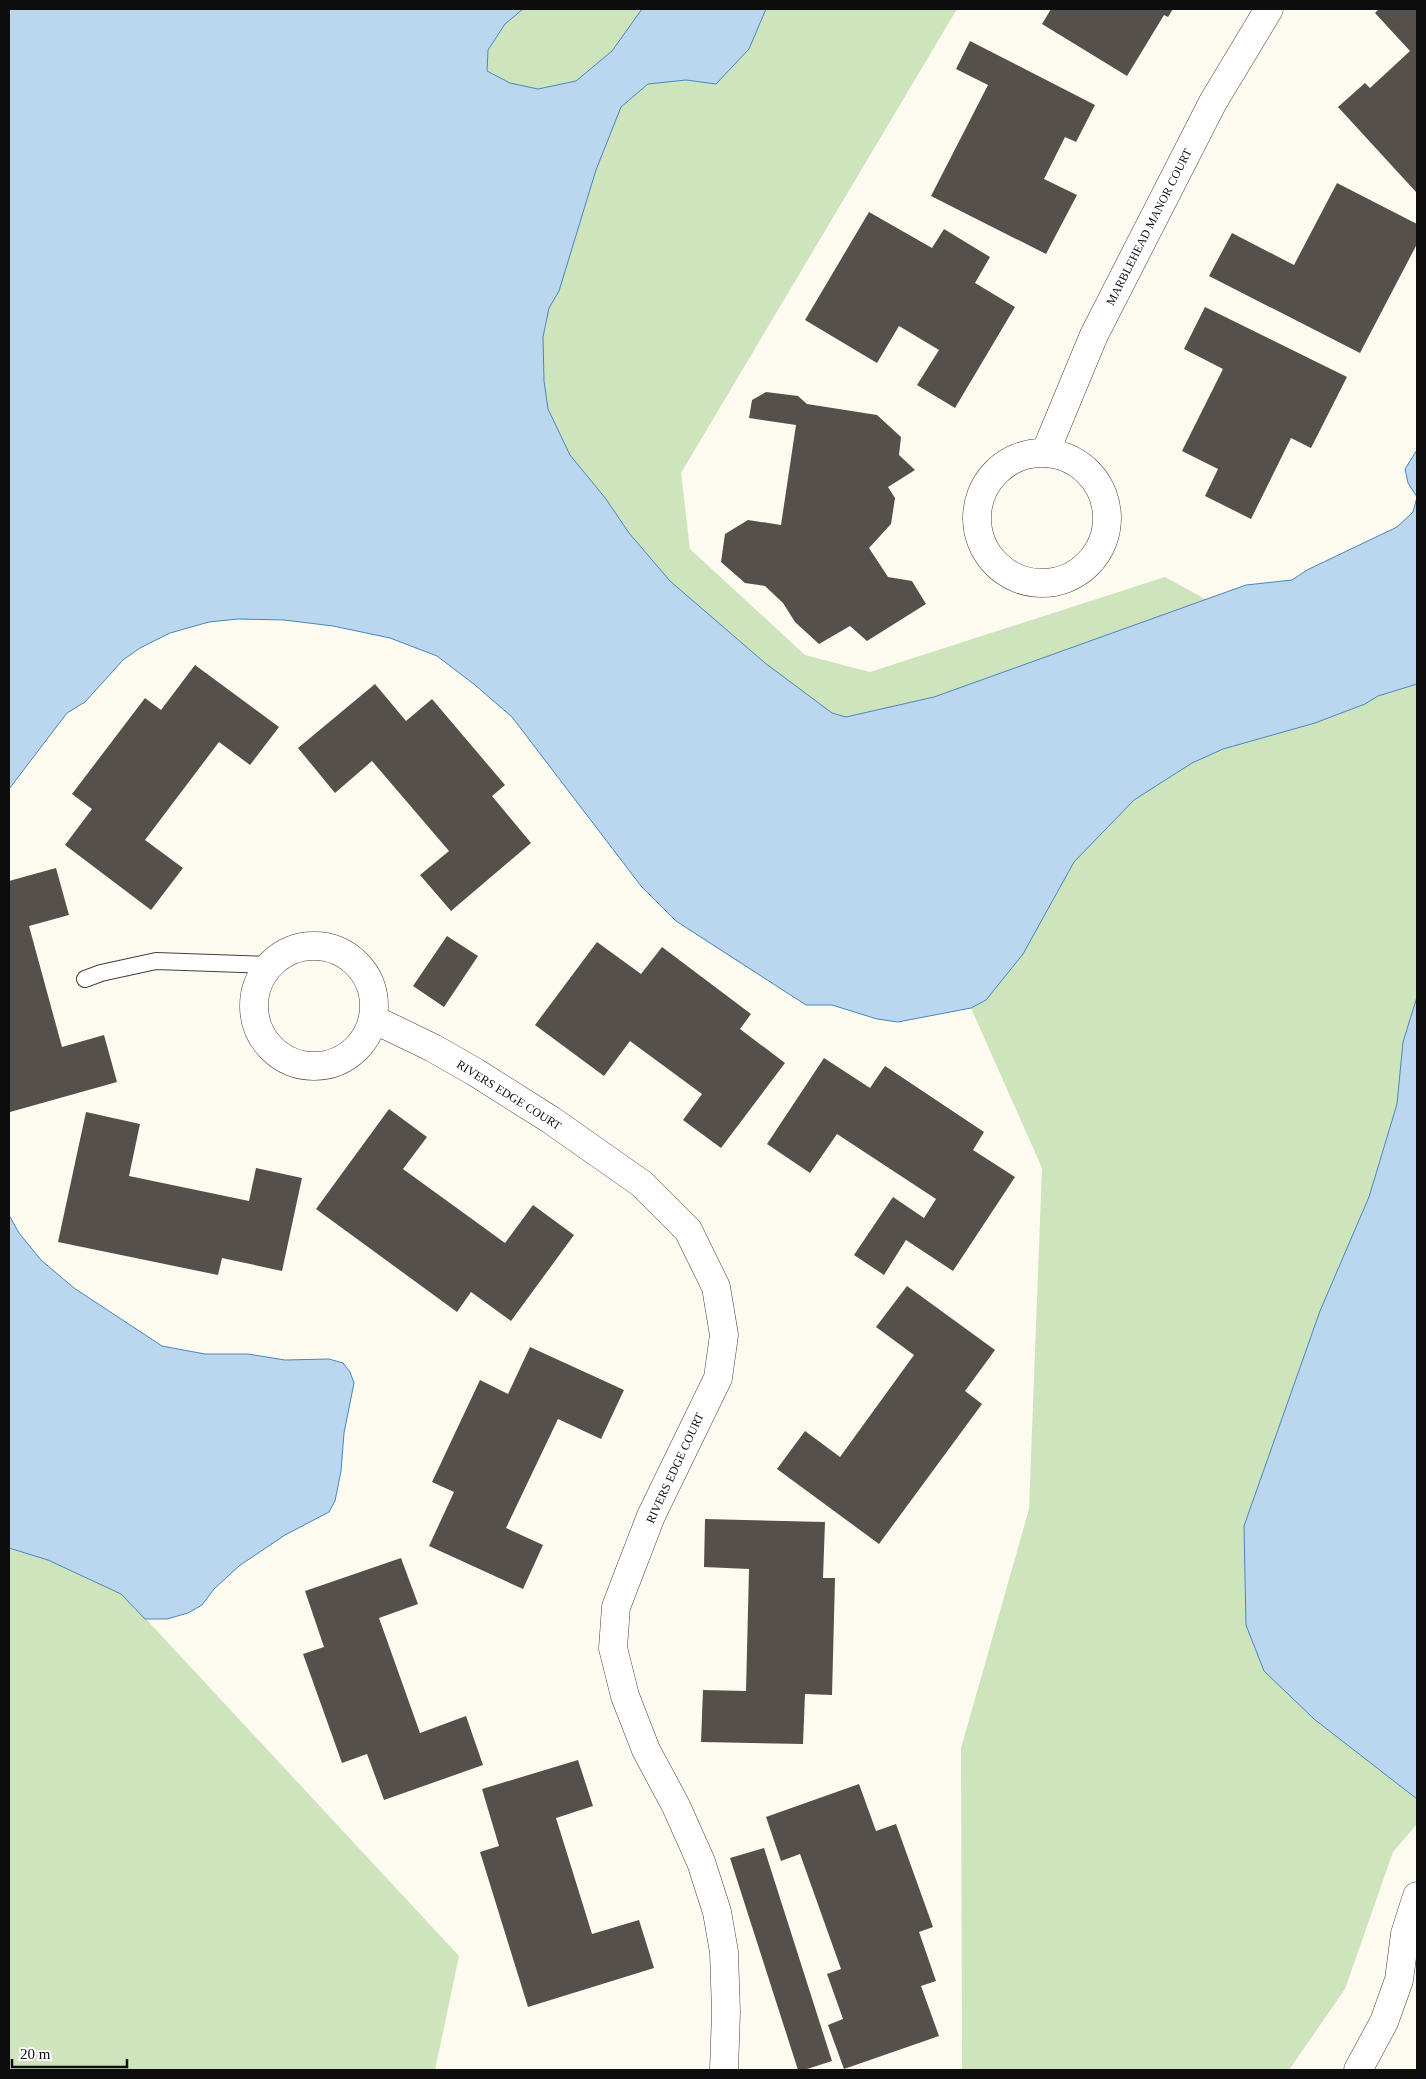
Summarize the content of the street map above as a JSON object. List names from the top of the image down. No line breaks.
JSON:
{"streets":{"street":["MARBLEHEAD MANOR COURT","RIVERS EDGE COURT"]},"scale_bar":"20 m"}
